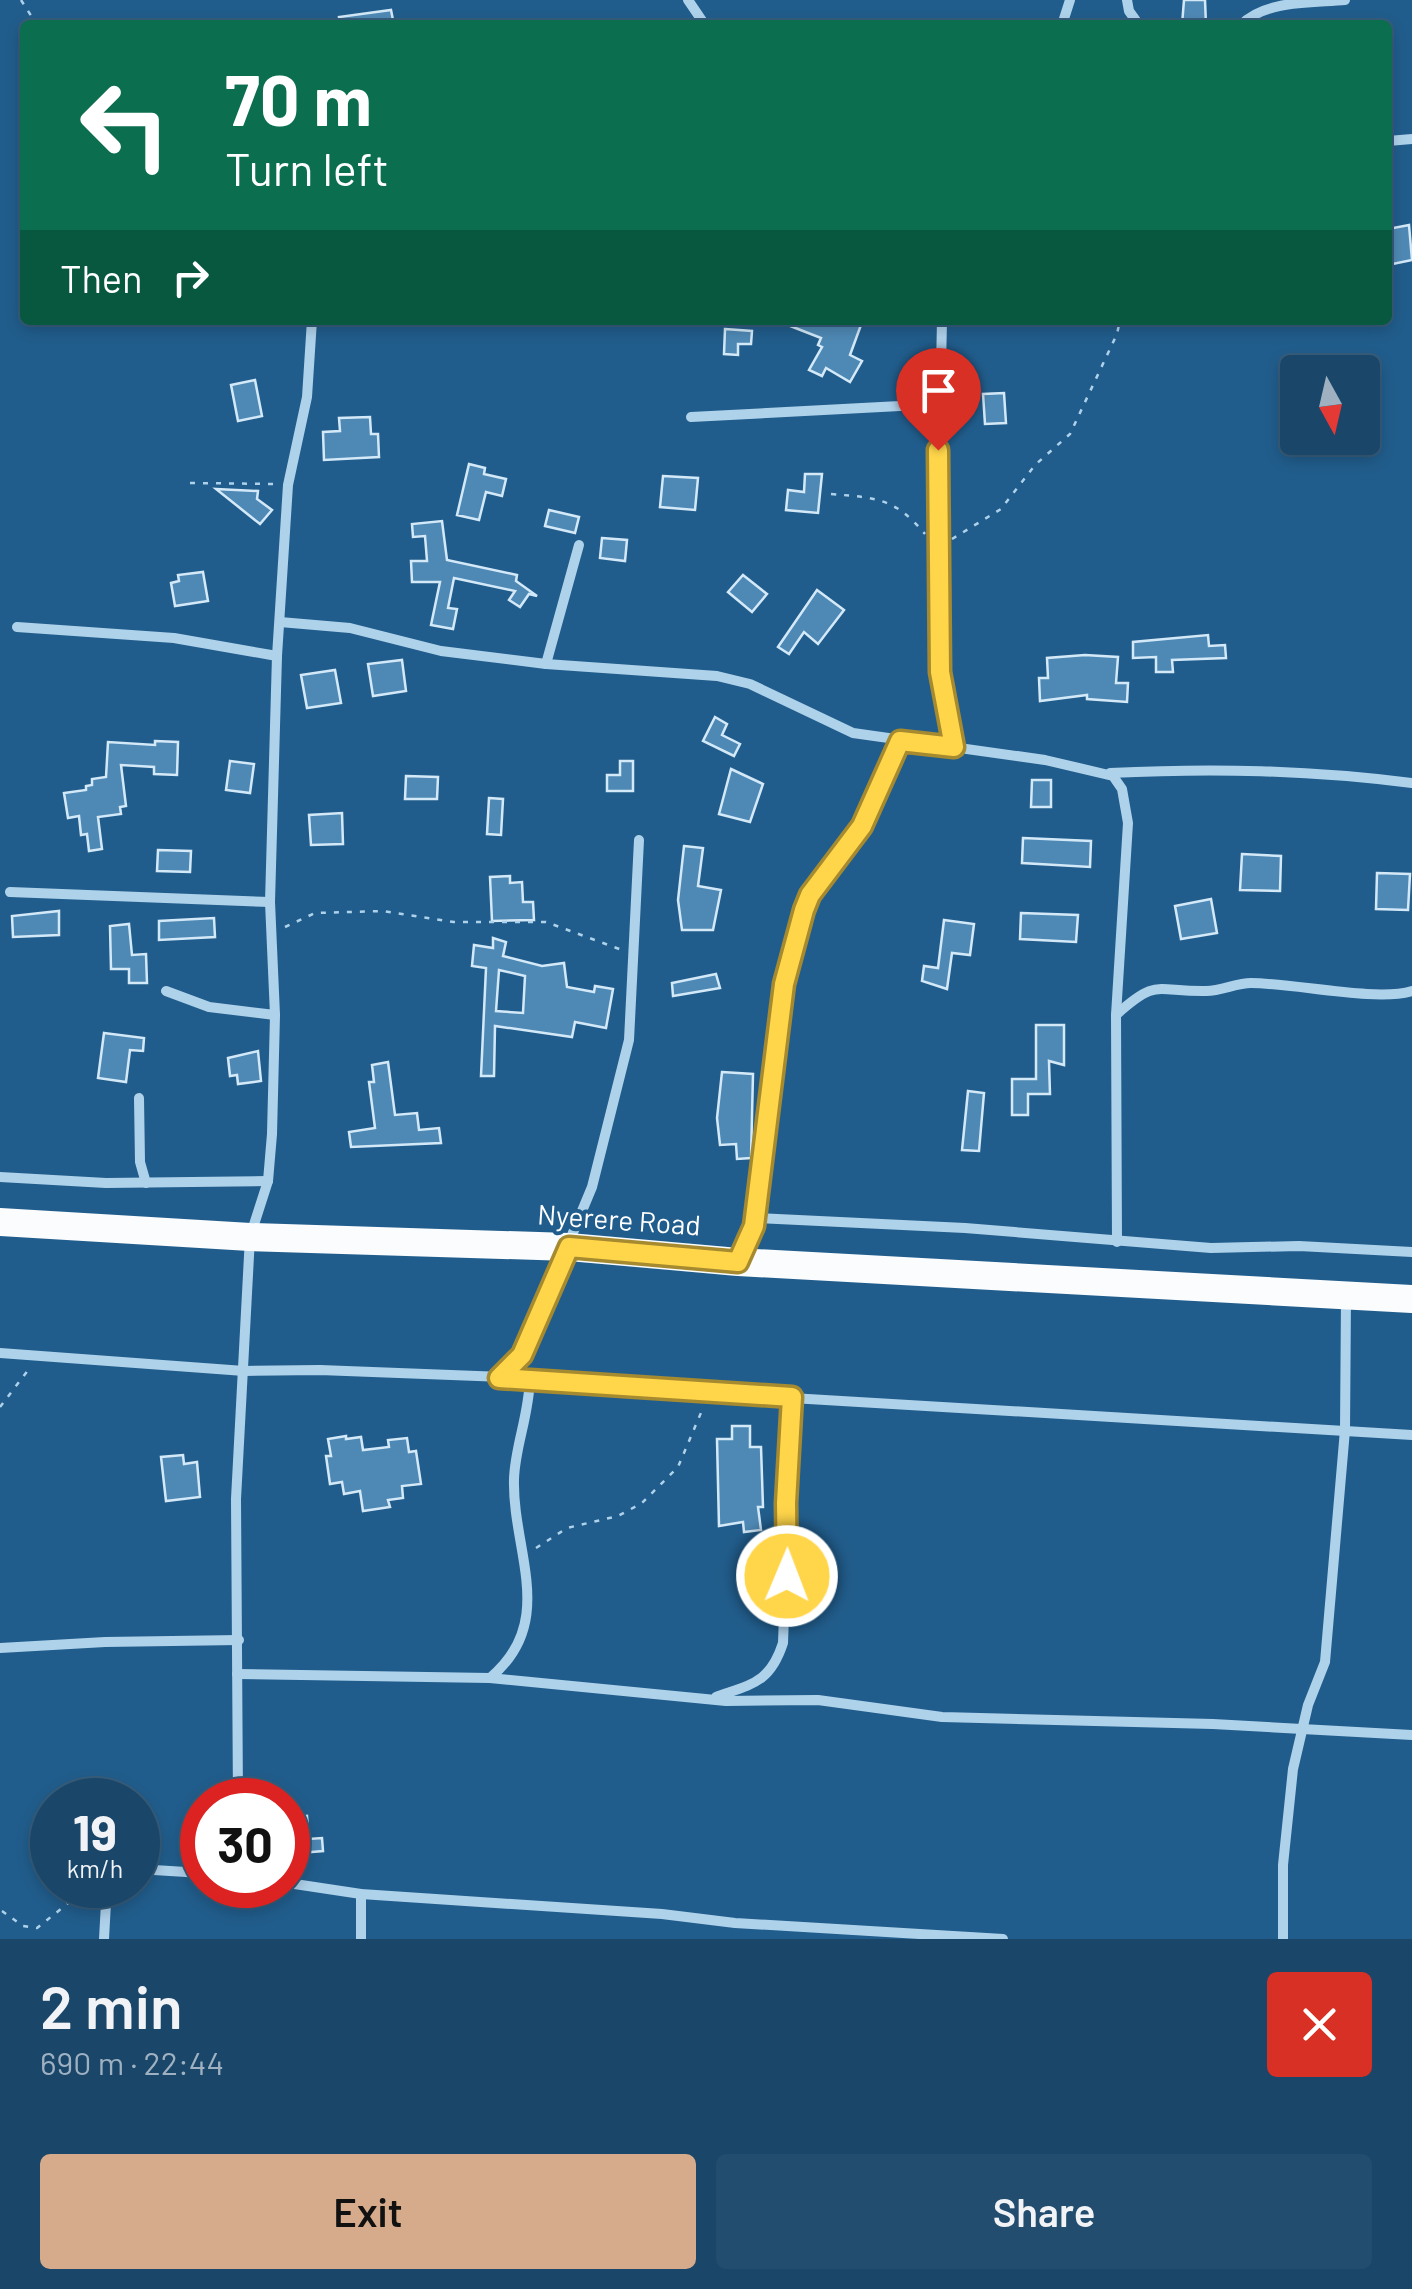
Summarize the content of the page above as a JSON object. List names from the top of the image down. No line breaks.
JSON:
{"streets":{"highway":["Nyerere Road"]},"north":"bottom","page":{"turn":["70 m","Turn left"],"then":"Then","speed":"19 km/h","limit":"30","heading":["2 min","690 m · 22:44"],"buttons":["Exit","Share"]}}
